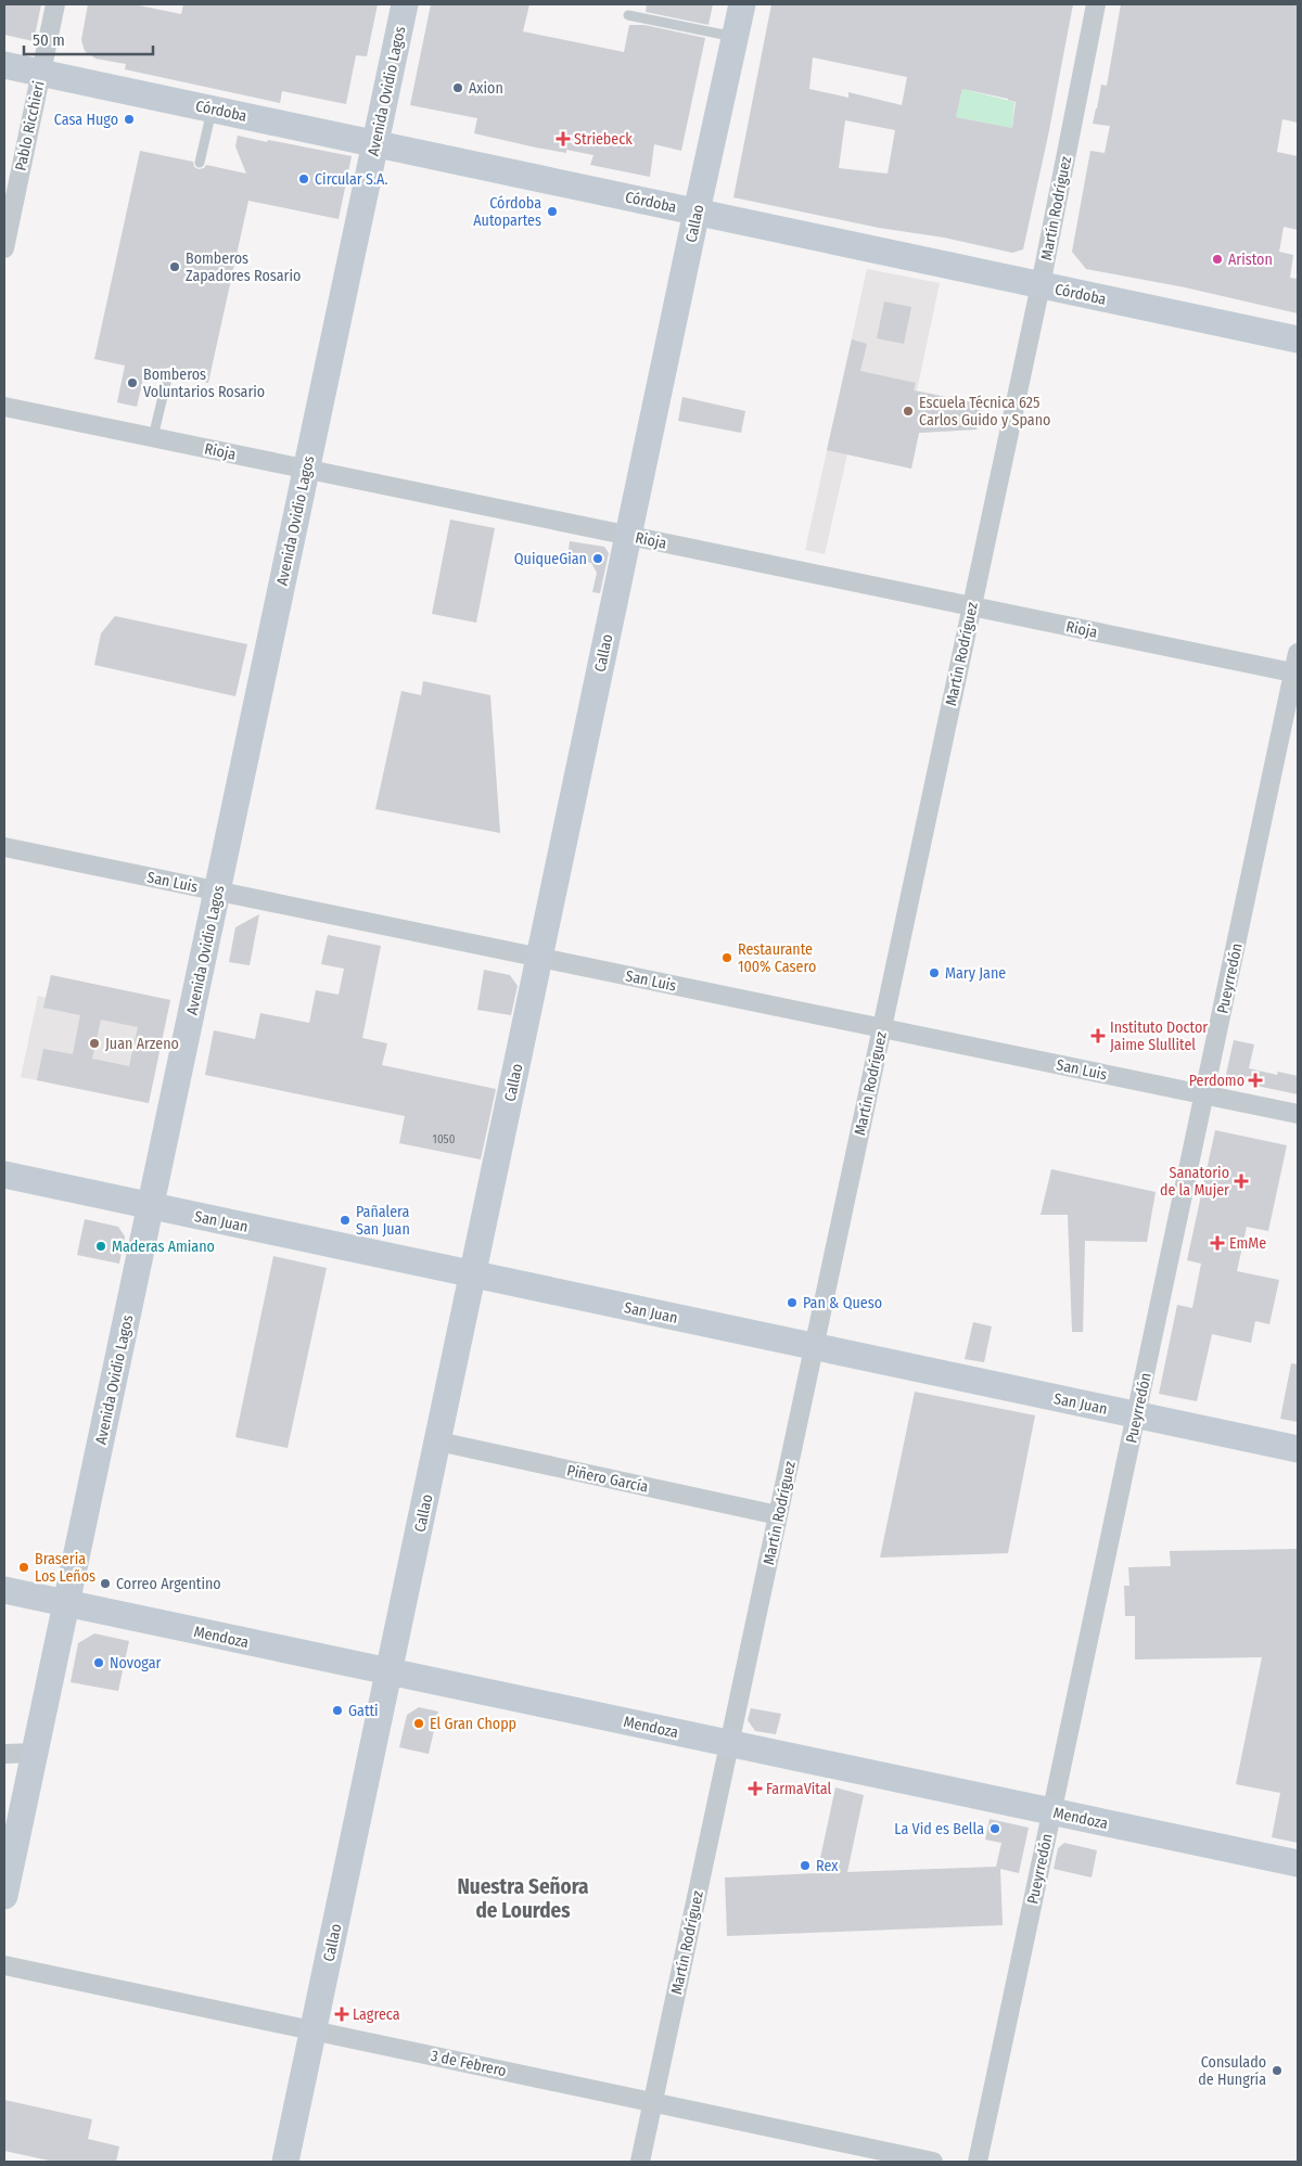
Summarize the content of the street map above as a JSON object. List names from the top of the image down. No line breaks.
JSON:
{"streets":{"main road":["Avenida Ovidio Lagos","Córdoba","Callao","San Juan","Mendoza"],"street":["Pablo Ricchieri","Martín Rodríguez","Rioja","San Luis","Pueyrredón","Piñero García","3 de Febrero"]},"crossings":[["Avenida Ovidio Lagos","Córdoba"],["Avenida Ovidio Lagos","Rioja"],["Avenida Ovidio Lagos","San Luis"],["Avenida Ovidio Lagos","San Juan"],["Avenida Ovidio Lagos","Mendoza"],["Córdoba","Pablo Ricchieri"],["Córdoba","Martín Rodríguez"],["Córdoba","Callao"],["Martín Rodríguez","Rioja"],["Martín Rodríguez","San Luis"],["Martín Rodríguez","San Juan"],["Martín Rodríguez","Piñero García"],["Martín Rodríguez","Mendoza"],["Martín Rodríguez","3 de Febrero"],["Callao","Rioja"],["Callao","San Luis"],["Callao","San Juan"],["Callao","Piñero García"],["Callao","Mendoza"],["Callao","3 de Febrero"],["Rioja","Pueyrredón"],["San Luis","Pueyrredón"],["Pueyrredón","San Juan"],["Pueyrredón","Mendoza"]],"districts":["Nuestra Señora de Lourdes"],"places":{"other":["Axion","Casa Hugo","Circular S.A.","Córdoba Autopartes","Ariston","Bomberos Zapadores Rosario","Bomberos Voluntarios Rosario","Escuela Técnica 625 Carlos Guido y Spano","QuiqueGian","Restaurante 100% Casero","Mary Jane","Juan Arzeno","Pañalera San Juan","Maderas Amiano","Pan & Queso","Braseria Los Leños","Correo Argentino","Novogar","Gatti","El Gran Chopp","La Vid es Bella","Rex","Consulado de Hungría"],"health":["Striebeck","Instituto Doctor Jaime Slullitel","Perdomo","Sanatorio de la Mujer","EmMe","FarmaVital","Lagreca"]},"house_numbers":["1050"],"scale_bar":"50 m"}
